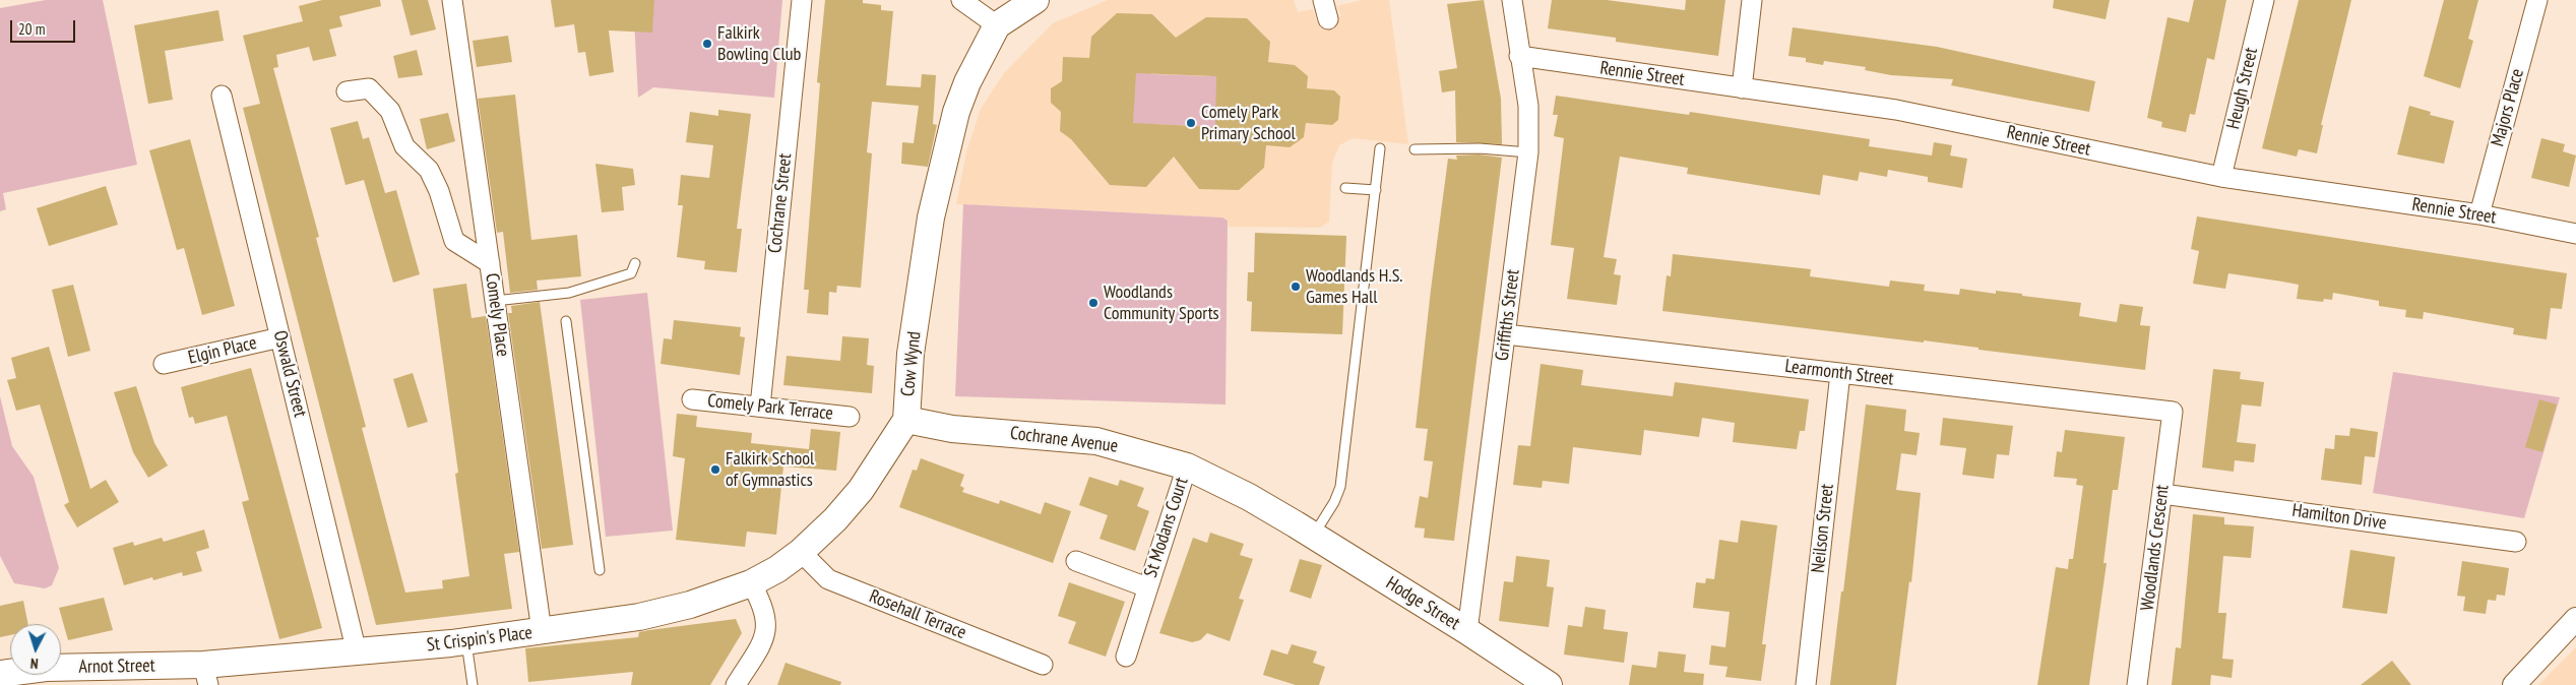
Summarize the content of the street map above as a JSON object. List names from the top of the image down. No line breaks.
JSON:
{"streets":{"main road":["Cow Wynd","Cochrane Avenue","Hodge Street","St Crispin's Place","Arnot Street"],"street":["Rennie Street","Heugh Street","Majors Place","Cochrane Street","Comely Place","Griffiths Street","Elgin Place","Learmonth Street","Oswald Street","Comely Park Terrace","Hamilton Drive","St Modans Court","Neilson Street","Woodlands Crescent","Rosehall Terrace"]},"crossings":[["Rennie Street","Heugh Street"],["Rennie Street","Majors Place"],["Rennie Street","Griffiths Street"],["Cochrane Street","Comely Park Terrace"],["Comely Place","St Crispin's Place"],["Griffiths Street","Learmonth Street"],["Griffiths Street","Hodge Street"],["Elgin Place","Oswald Street"],["Cow Wynd","Cochrane Avenue"],["Cow Wynd","Rosehall Terrace"],["Cow Wynd","St Crispin's Place"],["Learmonth Street","Neilson Street"],["Learmonth Street","Woodlands Crescent"],["Oswald Street","St Crispin's Place"],["Cochrane Avenue","St Modans Court"],["Cochrane Avenue","Hodge Street"],["Hamilton Drive","Woodlands Crescent"],["St Crispin's Place","Arnot Street"]],"places":["Falkirk Bowling Club","Comely Park Primary School","Woodlands H.S. Games Hall","Woodlands Community Sports","Falkirk School of Gymnastics"],"scale_bar":"20 m","north":"bottom"}
